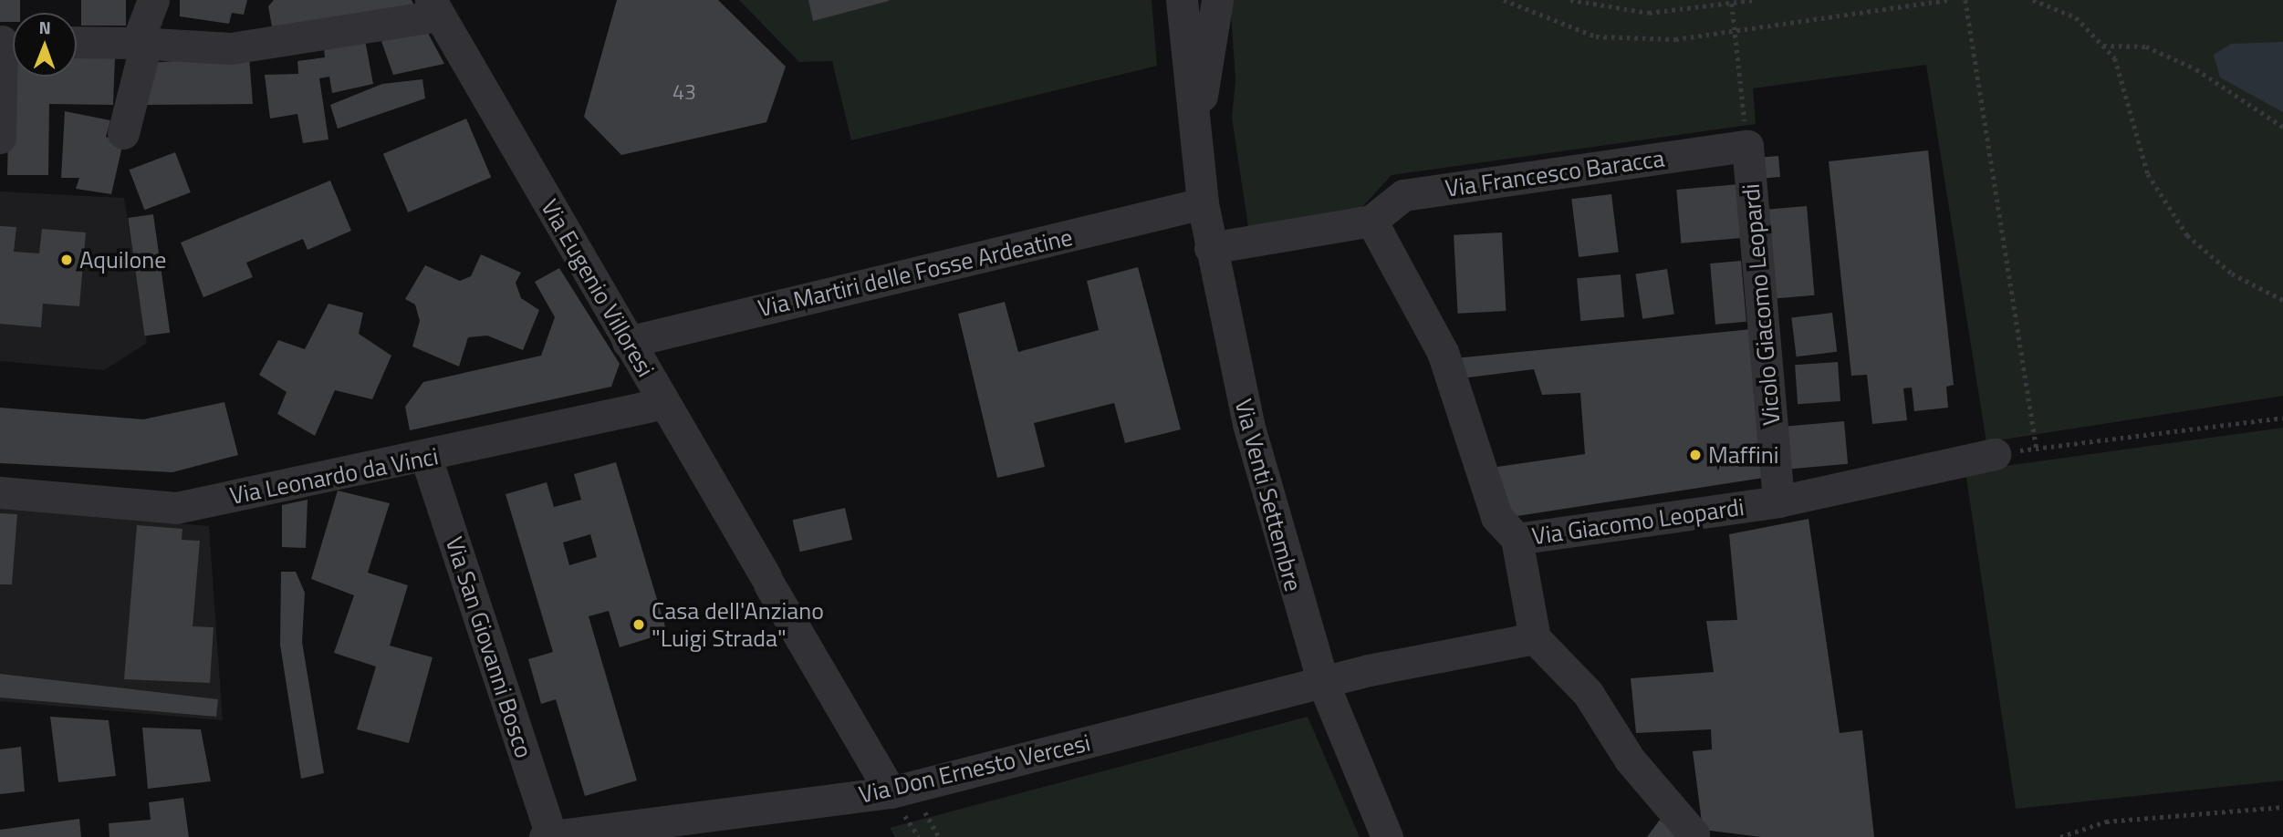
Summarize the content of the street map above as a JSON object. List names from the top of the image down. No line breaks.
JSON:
{"streets":{"street":["Via Francesco Baracca","Via Martiri delle Fosse Ardeatine","Via Eugenio Villoresi","Vicolo Giacomo Leopardi","Via Leonardo da Vinci","Via Venti Settembre","Via Giacomo Leopardi","Via San Giovanni Bosco","Via Don Ernesto Vercesi"]},"crossings":[["Via Francesco Baracca","Vicolo Giacomo Leopardi"],["Via Francesco Baracca","Via Venti Settembre"],["Via Martiri delle Fosse Ardeatine","Via Eugenio Villoresi"],["Via Martiri delle Fosse Ardeatine","Via Venti Settembre"],["Via Eugenio Villoresi","Via Leonardo da Vinci"],["Via Eugenio Villoresi","Via Don Ernesto Vercesi"],["Vicolo Giacomo Leopardi","Via Giacomo Leopardi"],["Via Leonardo da Vinci","Via San Giovanni Bosco"],["Via Venti Settembre","Via Don Ernesto Vercesi"],["Via San Giovanni Bosco","Via Don Ernesto Vercesi"]],"places":["Aquilone","Maffini","Casa dell'Anziano \"Luigi Strada\""],"house_numbers":["43"],"north":"top"}
